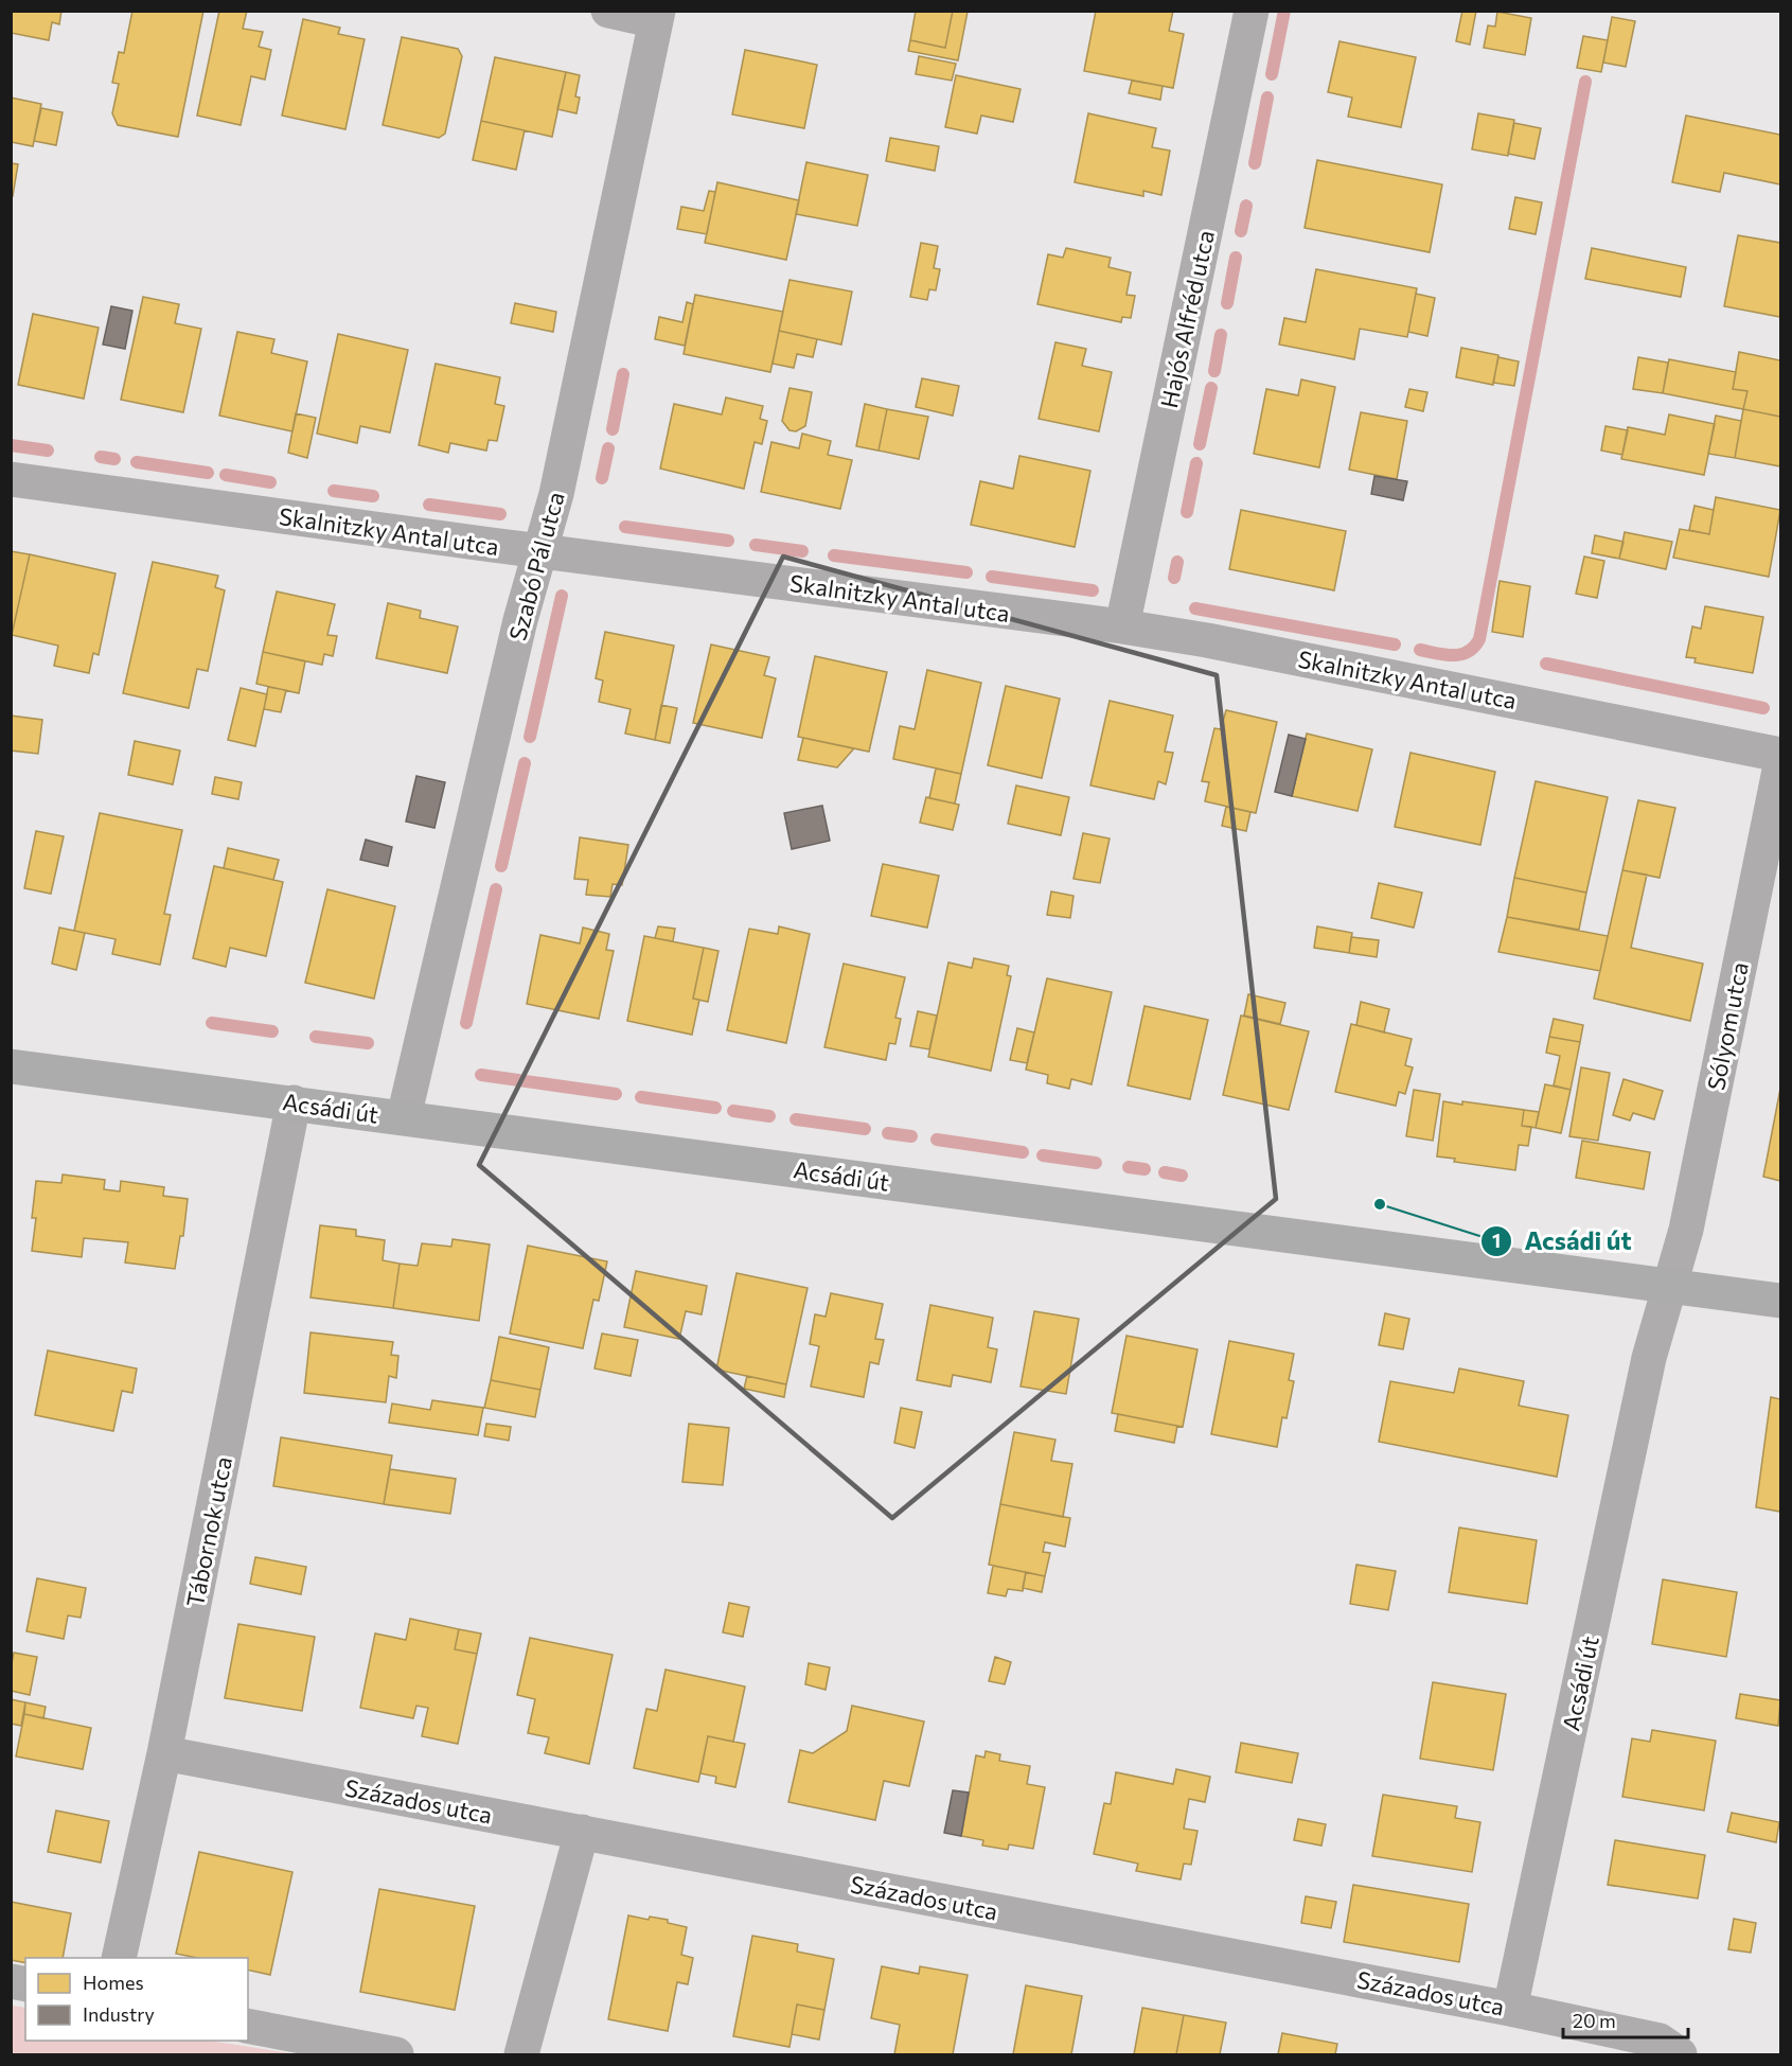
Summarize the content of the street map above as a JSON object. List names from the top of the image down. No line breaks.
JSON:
{"streets":{"main road":["Acsádi út"],"street":["Hajós Alfréd utca","Skalnitzky Antal utca","Szabó Pál utca","Sólyom utca","Tábornok utca","Százados utca"]},"crossings":[["Hajós Alfréd utca","Skalnitzky Antal utca"],["Skalnitzky Antal utca","Szabó Pál utca"],["Szabó Pál utca","Acsádi út"],["Sólyom utca","Acsádi út"],["Acsádi út","Tábornok utca"],["Acsádi út","Százados utca"],["Tábornok utca","Százados utca"]],"places":["Acsádi út"],"legend":["Homes","Industry"],"scale_bar":"20 m"}
